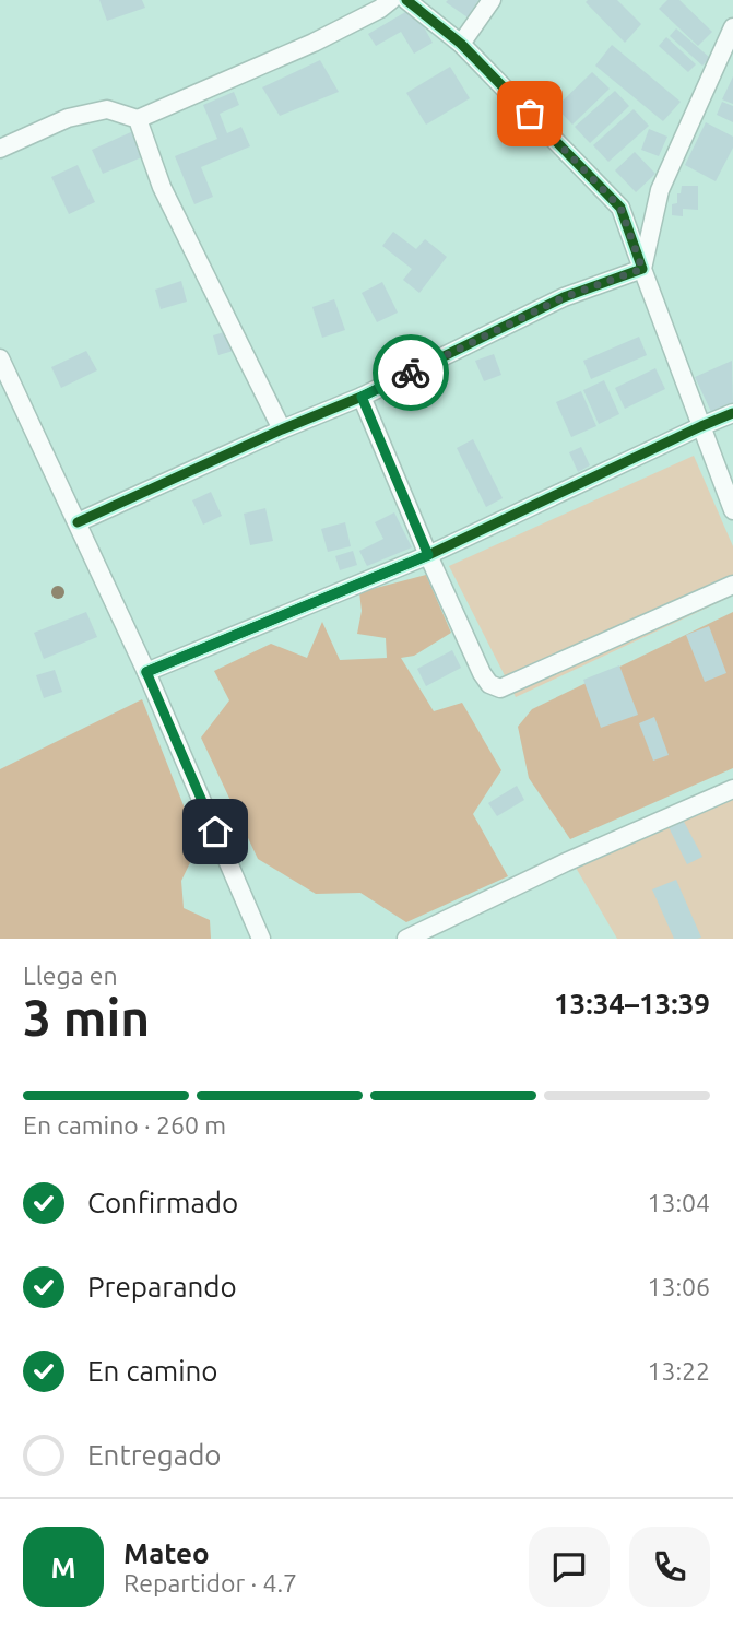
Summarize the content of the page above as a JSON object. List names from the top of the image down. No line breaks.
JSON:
{"page":{"heading":["3 min","Llega en","13:34–13:39"],"panel":["Mateo","Repartidor · 4.7"],"bar":"En camino · 260 m","list":[["Confirmado","13:04"],["Preparando","13:06"],["En camino","13:22"],"Entregado"],"round":"M"}}
